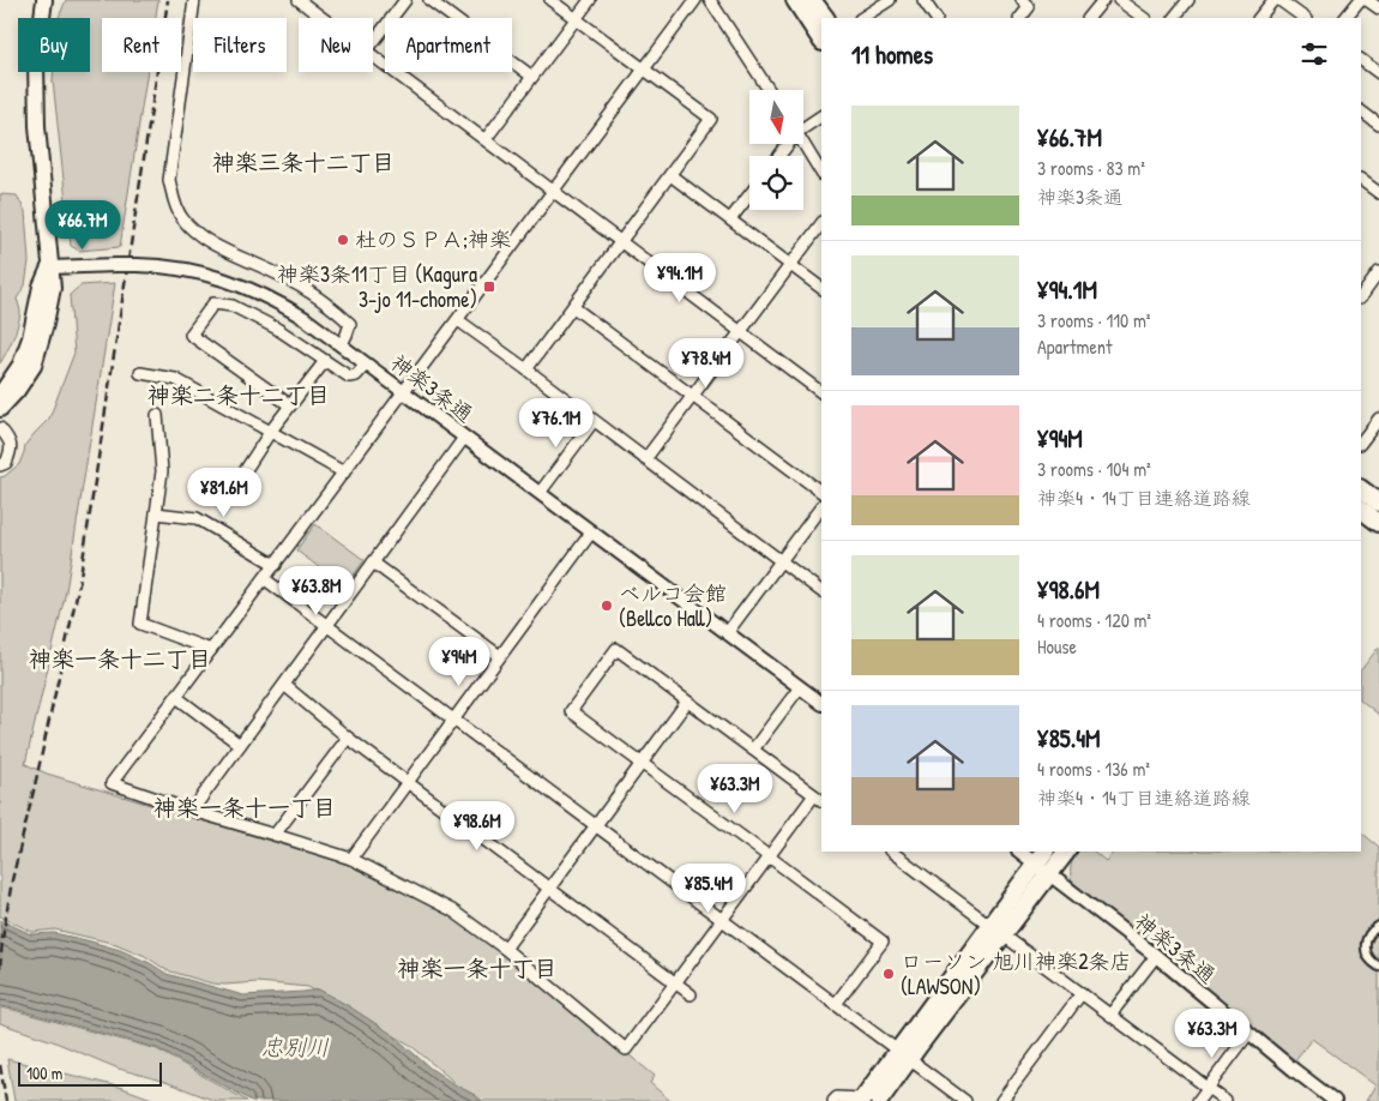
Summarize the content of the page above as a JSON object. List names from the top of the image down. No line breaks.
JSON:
{"streets":{"street":["神楽3条通"]},"districts":["神楽三条十二丁目","神楽二条十二丁目","神楽一条十二丁目","神楽一条十一丁目","神楽一条十丁目"],"water":["忠別川"],"places":{"other":["杜のＳＰＡ;神楽","ベルコ会館 (Bellco Hall)","ローソン 旭川神楽2条店 (LAWSON)"],"transit":["神楽3条11丁目 (Kagura 3-jo 11-chome)"]},"scale_bar":"100 m","north":"bottom","page":{"chip":["Buy","Rent","Filters","New","Apartment"],"heading":"11 homes","list":[{"name":"¥66.7M","note":"3 rooms · 83 m² · 神楽3条通"},{"name":"¥94.1M","note":"3 rooms · 110 m² · Apartment"},{"name":"¥94M","note":"3 rooms · 104 m² · 神楽4・14丁目連絡道路線"},{"name":"¥98.6M","note":"4 rooms · 120 m² · House"},{"name":"¥85.4M","note":"4 rooms · 136 m² · 神楽4・14丁目連絡道路線"}],"price":["¥66.7M","¥94.1M","¥78.4M","¥76.1M","¥81.6M","¥63.8M","¥94M","¥63.3M","¥98.6M","¥85.4M","¥63.3M"],"scale":"100 m"}}
